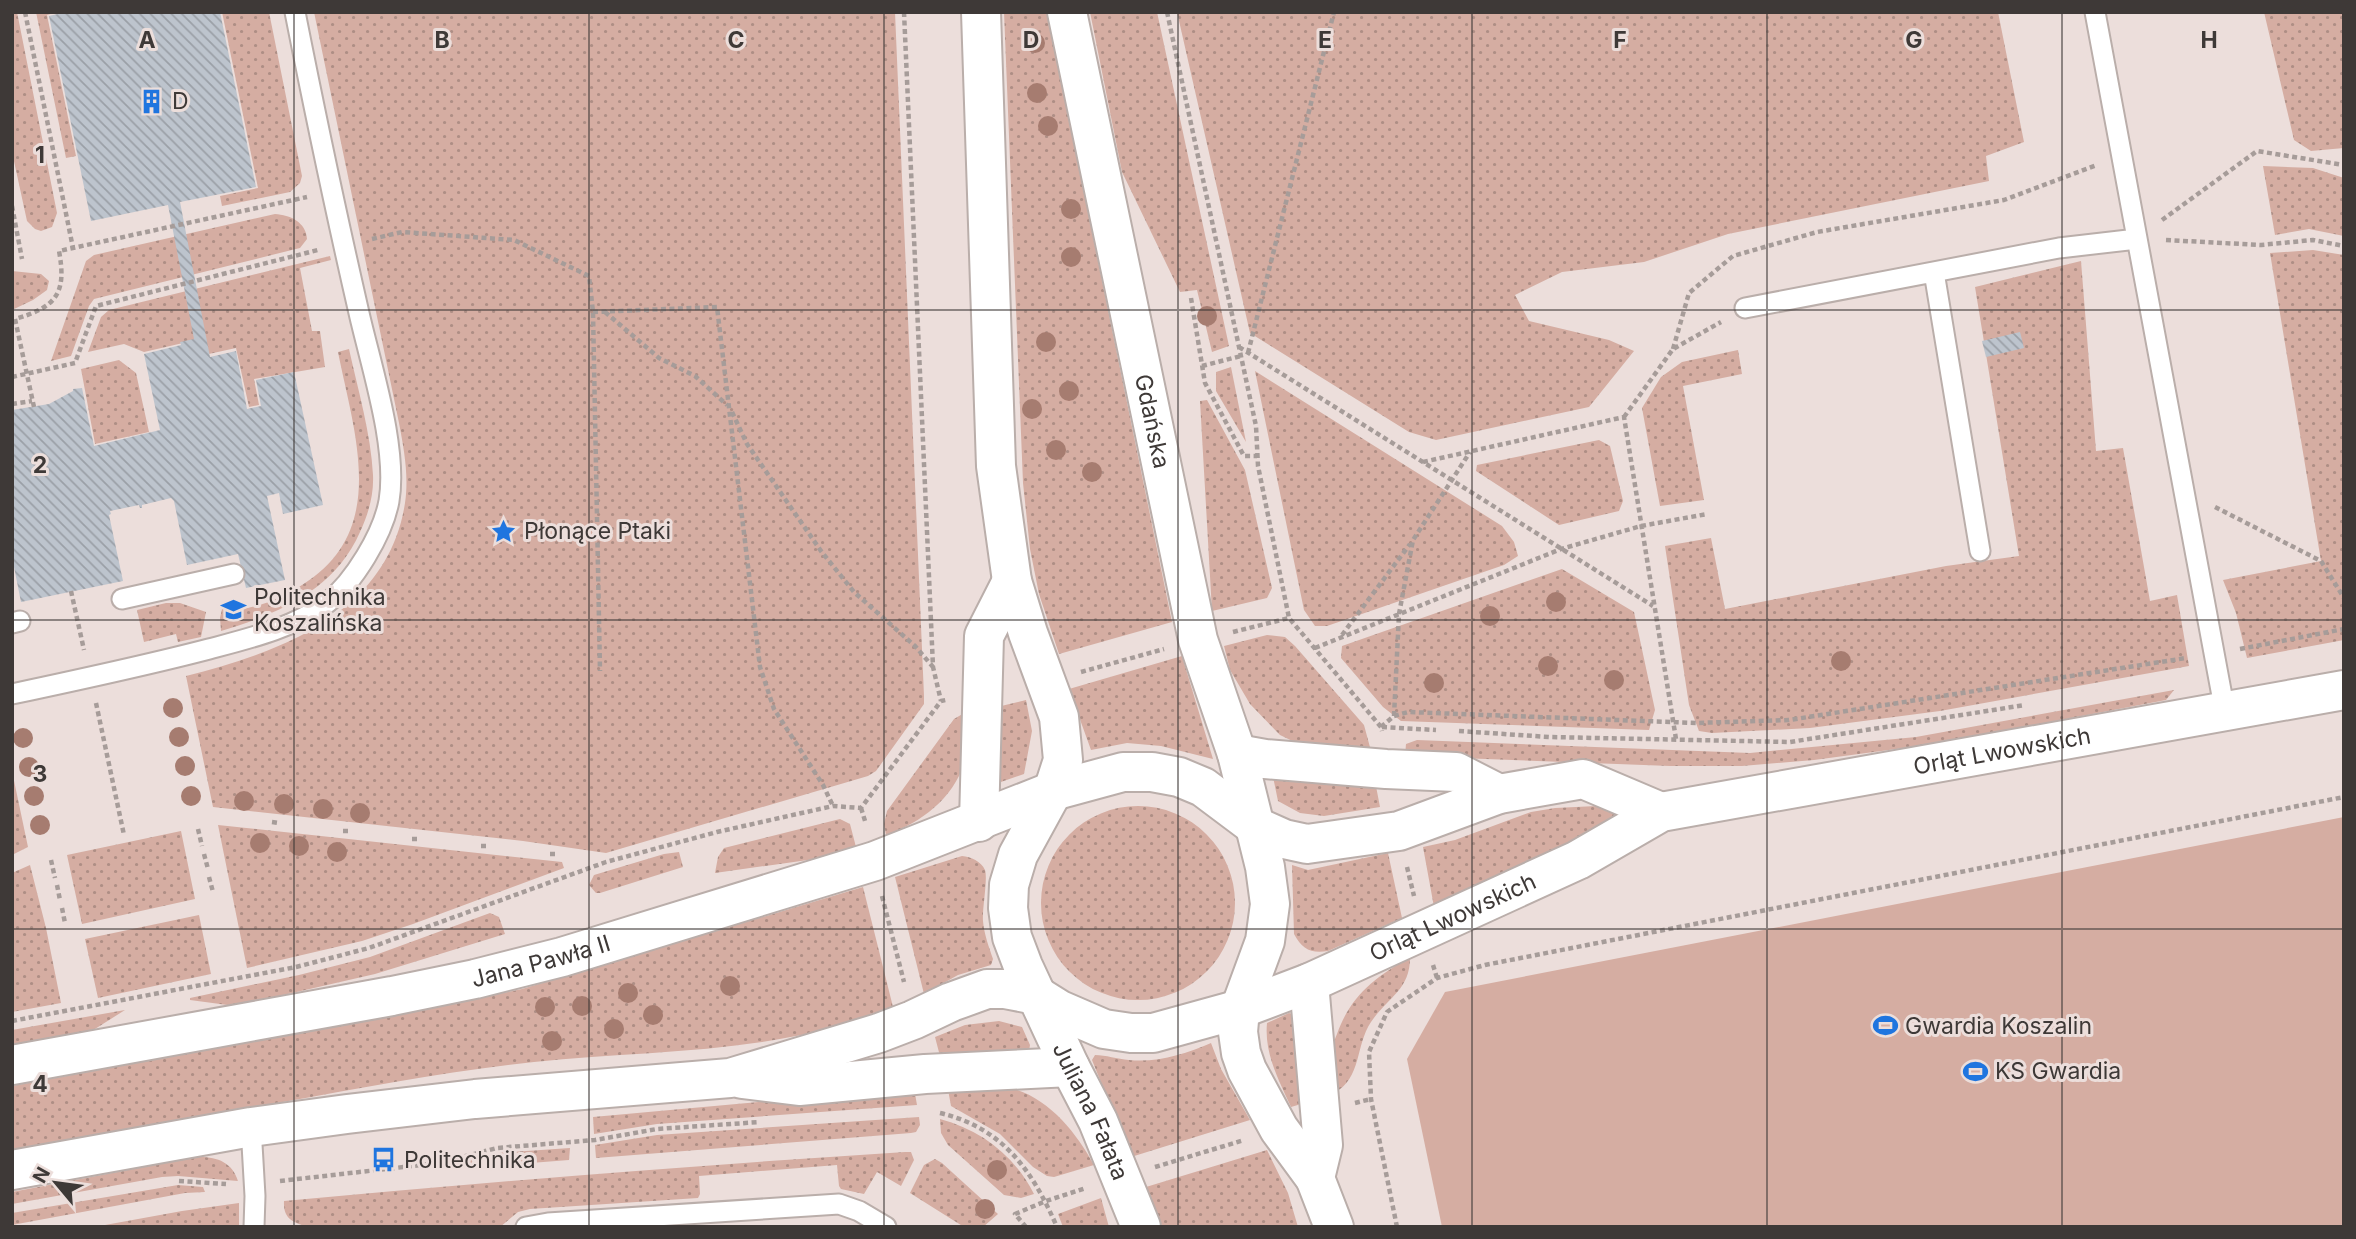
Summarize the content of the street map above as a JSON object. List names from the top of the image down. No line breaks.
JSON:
{"streets":{"main road":["Gdańska","Orląt Lwowskich","Jana Pawła II","Juliana Fałata"]},"crossings":[["Gdańska","Orląt Lwowskich"],["Gdańska","Jana Pawła II"],["Orląt Lwowskich","Juliana Fałata"],["Jana Pawła II","Juliana Fałata"]],"places":{"building":["D"],"place":["Płonące Ptaki"],"school or university":["Politechnika Koszalińska"],"sports":["Gwardia Koszalin","KS Gwardia"],"bus stop":["Politechnika"]},"north":"top left","grid":{"columns":["A","B","C","D","E","F","G","H"],"rows":["1","2","3","4"]}}
